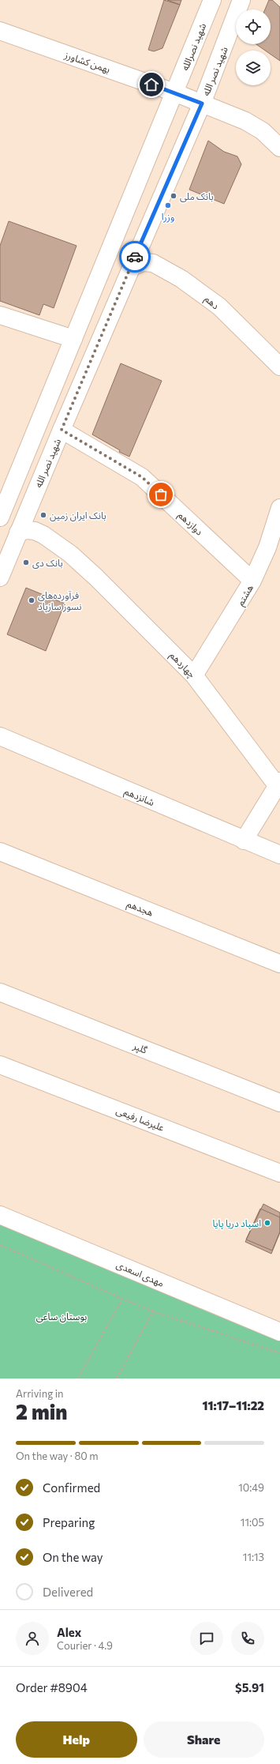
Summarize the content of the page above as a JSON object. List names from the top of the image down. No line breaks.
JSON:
{"streets":{"street":["شهید نصرالله","بهمن کشاورز","شهید نصر الله","دهم","دوازدهم","هشتم","چهاردهم","شانزدهم","هجدهم","گلپر","علیرضا رفیعی","مهدی اسعدی"]},"crossings":[["شهید نصرالله","بهمن کشاورز"],["بهمن کشاورز","شهید نصر الله"],["شهید نصر الله","دهم"],["شهید نصر الله","دوازدهم"],["شهید نصر الله","چهاردهم"],["دوازدهم","هشتم"],["هشتم","چهاردهم"],["چهاردهم","شانزدهم"]],"parks":["بوستان ساعی"],"places":["بانک ملی","وزرا","بانک ایران زمین","بانک دی","فرآورده‌های نسوز سازپاد","اسپاد دریا پایا"],"page":{"heading":["2 min","Arriving in","11:17–11:22"],"panel":["Alex","Courier · 4.9","Order #8904","$5.91"],"bar":"On the way · 80 m","list":[["Confirmed","10:49"],["Preparing","11:05"],["On the way","11:13"],"Delivered"],"buttons":["Help","Share"]}}
